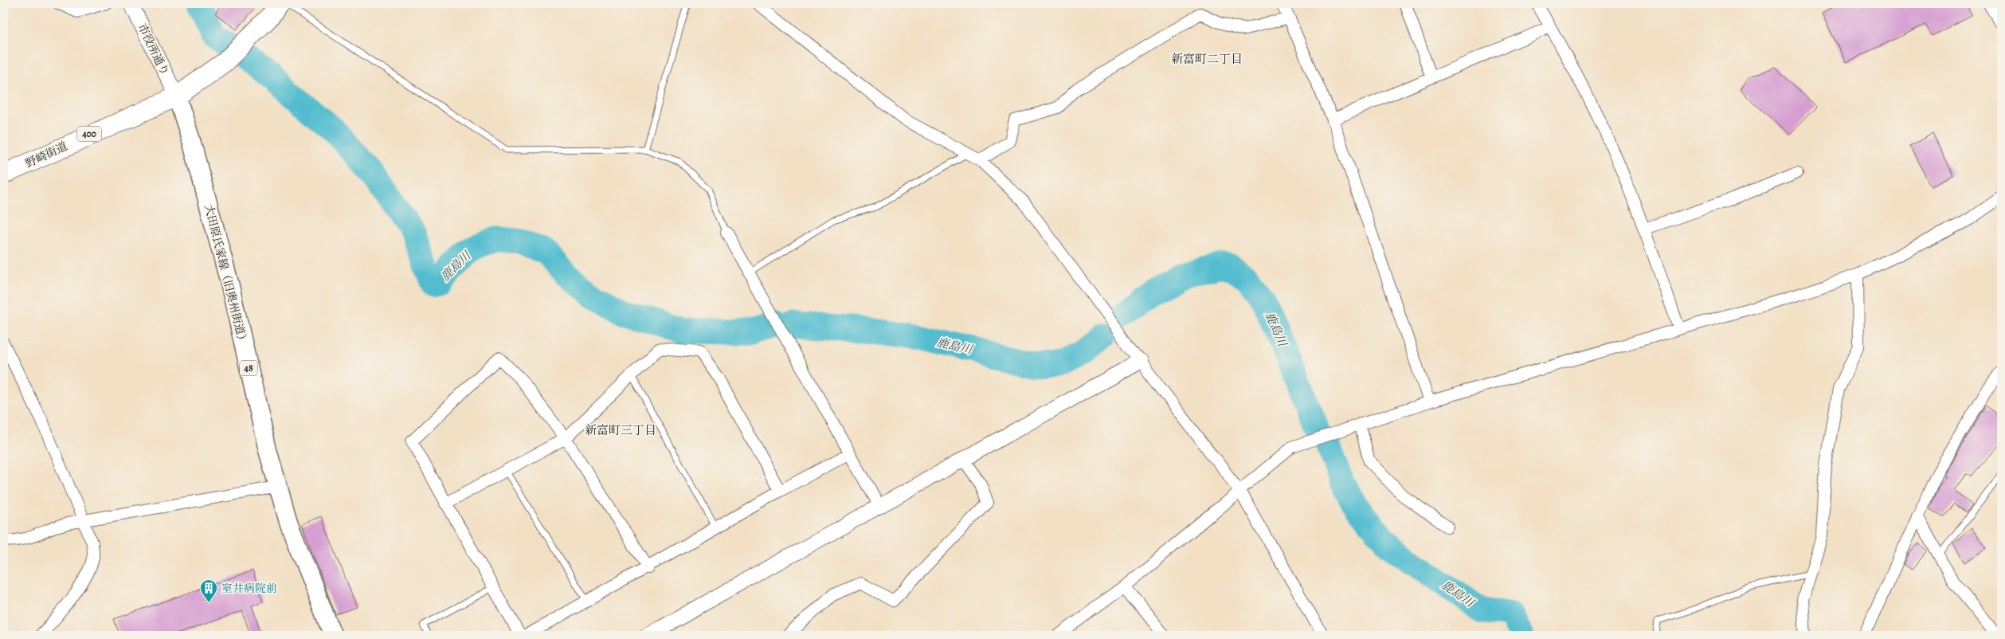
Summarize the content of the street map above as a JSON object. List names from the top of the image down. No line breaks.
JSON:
{"streets":{"highway":["400","野崎街道"],"main road":["大田原氏家線（旧奥州街道）","48"],"street":["市役所通り"]},"crossings":[["市役所通り","400"],["市役所通り","野崎街道"],["市役所通り","大田原氏家線（旧奥州街道）"],["400","野崎街道"],["400","大田原氏家線（旧奥州街道）"],["野崎街道","大田原氏家線（旧奥州街道）"]],"districts":["新富町二丁目","新富町三丁目"],"water":["鹿島川"],"places":{"building":["室井病院前"]}}
